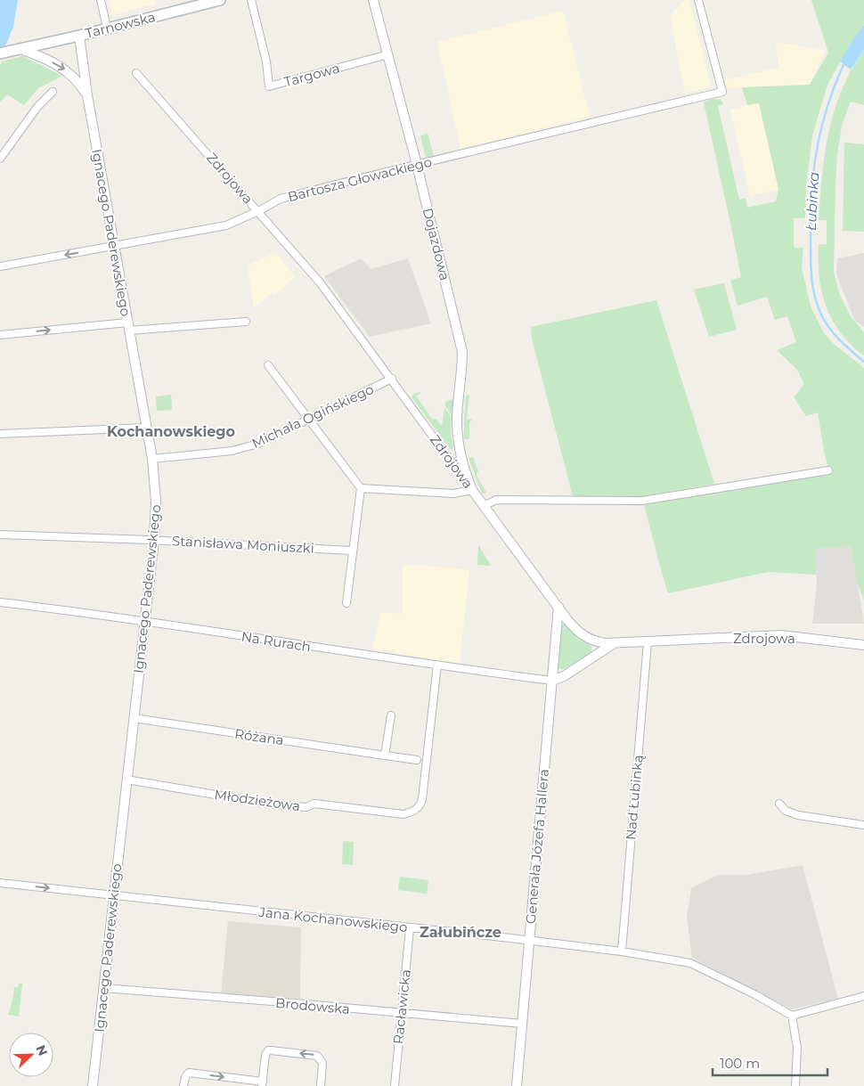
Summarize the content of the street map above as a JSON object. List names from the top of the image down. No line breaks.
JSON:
{"streets":{"main road":["Tarnowska"],"street":["Targowa","Zdrojowa","Bartosza Głowackiego","Ignacego Paderewskiego","Dojazdowa","Michała Ogińskiego","Stanisława Moniuszki","Na Rurach","Różana","Nad Łubinką","Młodzieżowa","Generała Józefa Hallera","Jana Kochanowskiego","Brodowska","Racławicka"]},"crossings":[["Tarnowska","Ignacego Paderewskiego"],["Targowa","Dojazdowa"],["Zdrojowa","Bartosza Głowackiego"],["Zdrojowa","Dojazdowa"],["Zdrojowa","Michała Ogińskiego"],["Zdrojowa","Nad Łubinką"],["Zdrojowa","Generała Józefa Hallera"],["Bartosza Głowackiego","Ignacego Paderewskiego"],["Bartosza Głowackiego","Dojazdowa"],["Ignacego Paderewskiego","Michała Ogińskiego"],["Ignacego Paderewskiego","Stanisława Moniuszki"],["Ignacego Paderewskiego","Na Rurach"],["Ignacego Paderewskiego","Różana"],["Ignacego Paderewskiego","Młodzieżowa"],["Ignacego Paderewskiego","Jana Kochanowskiego"],["Ignacego Paderewskiego","Brodowska"],["Na Rurach","Młodzieżowa"],["Na Rurach","Generała Józefa Hallera"],["Nad Łubinką","Jana Kochanowskiego"],["Generała Józefa Hallera","Jana Kochanowskiego"],["Generała Józefa Hallera","Brodowska"],["Jana Kochanowskiego","Racławicka"],["Brodowska","Racławicka"]],"districts":["Kochanowskiego","Załubińcze"],"water":["Łubinka"],"scale_bar":"100 m","north":"top right"}
